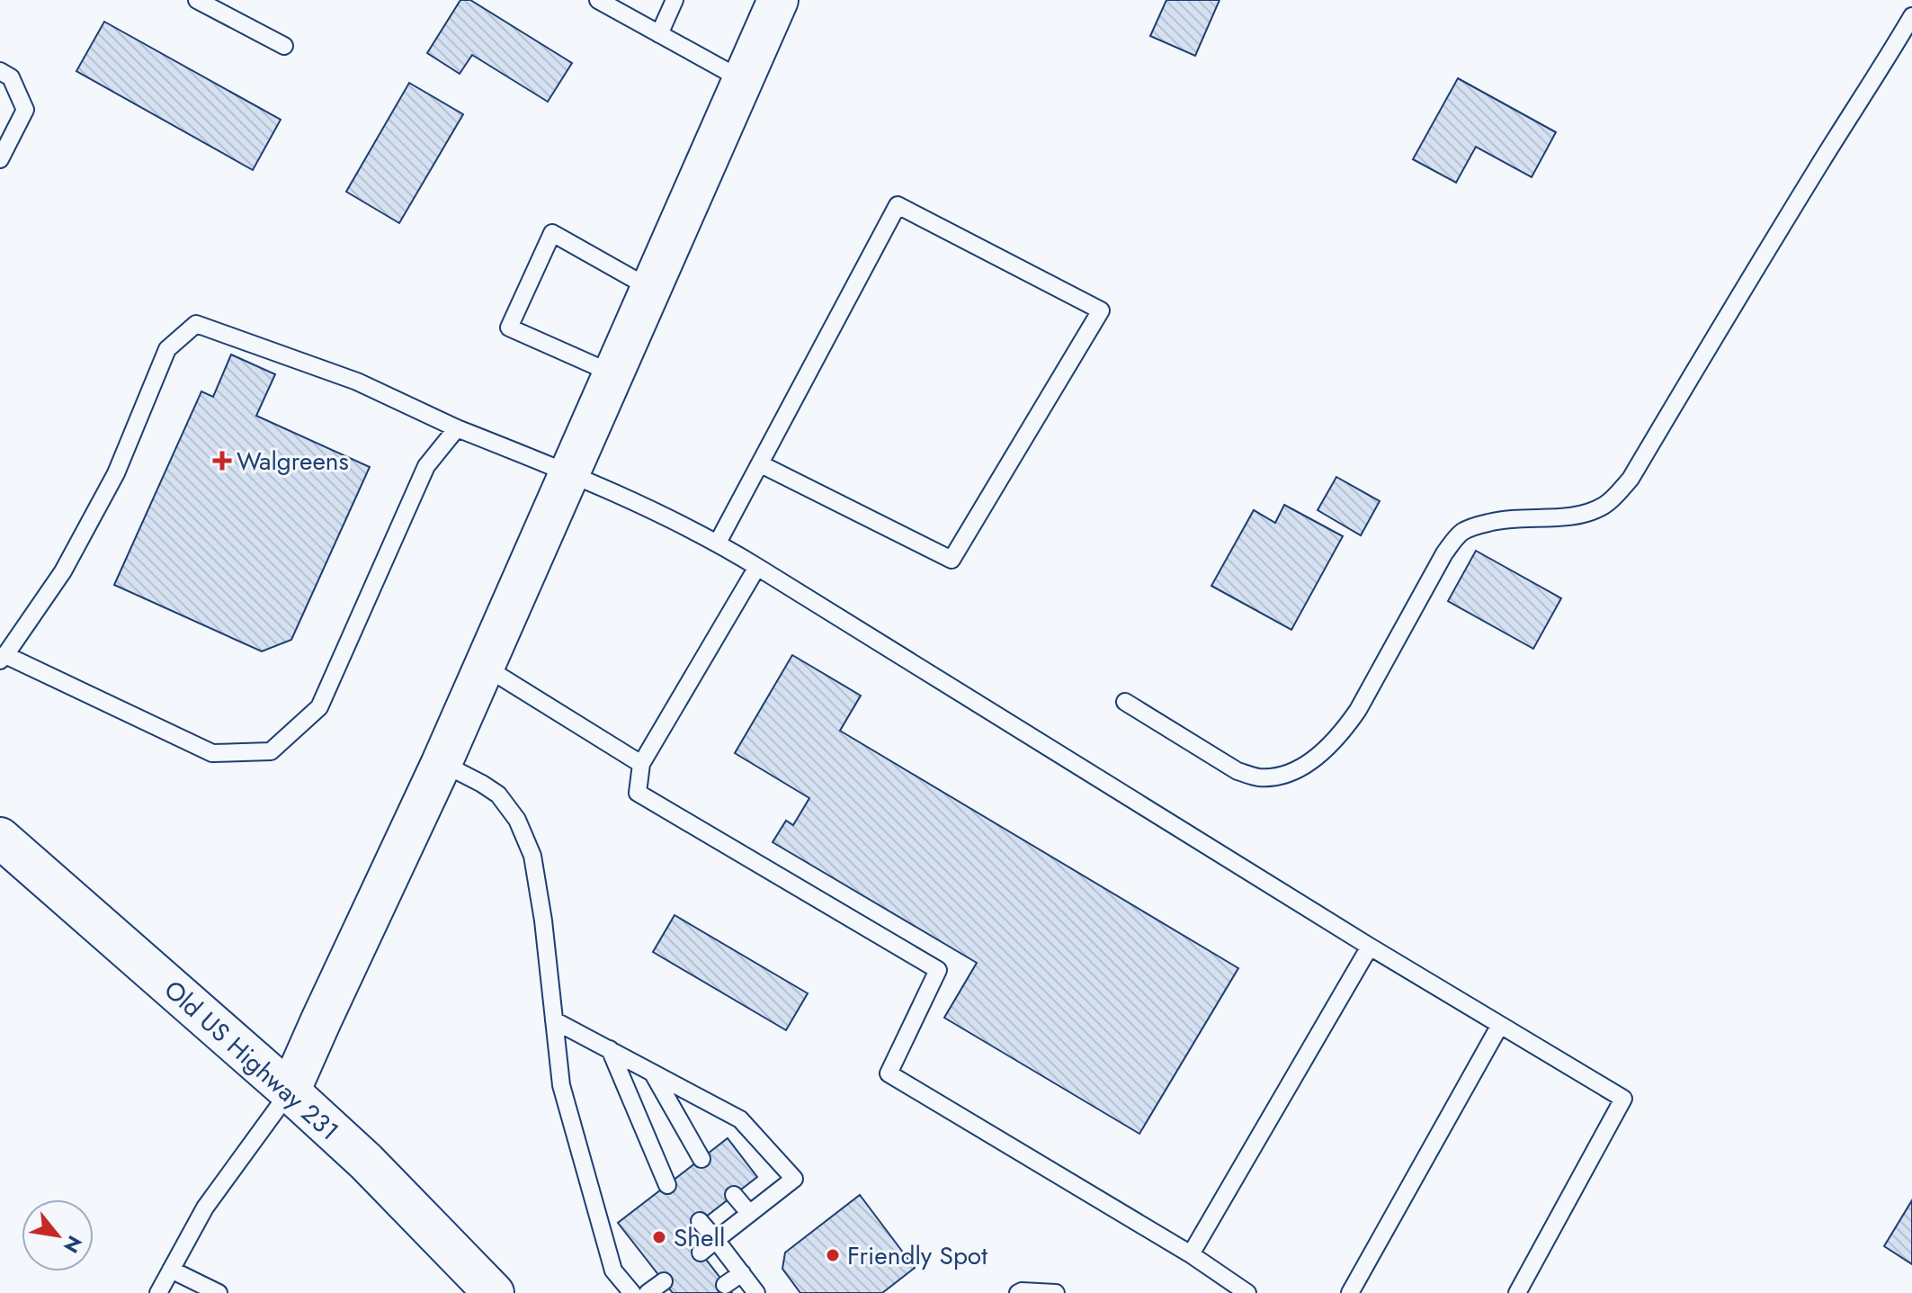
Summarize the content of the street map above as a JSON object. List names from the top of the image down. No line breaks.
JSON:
{"streets":{"main road":["Old US Highway 231"]},"places":{"health":["Walgreens"],"other":["Shell","Friendly Spot"]},"north":"bottom right"}
